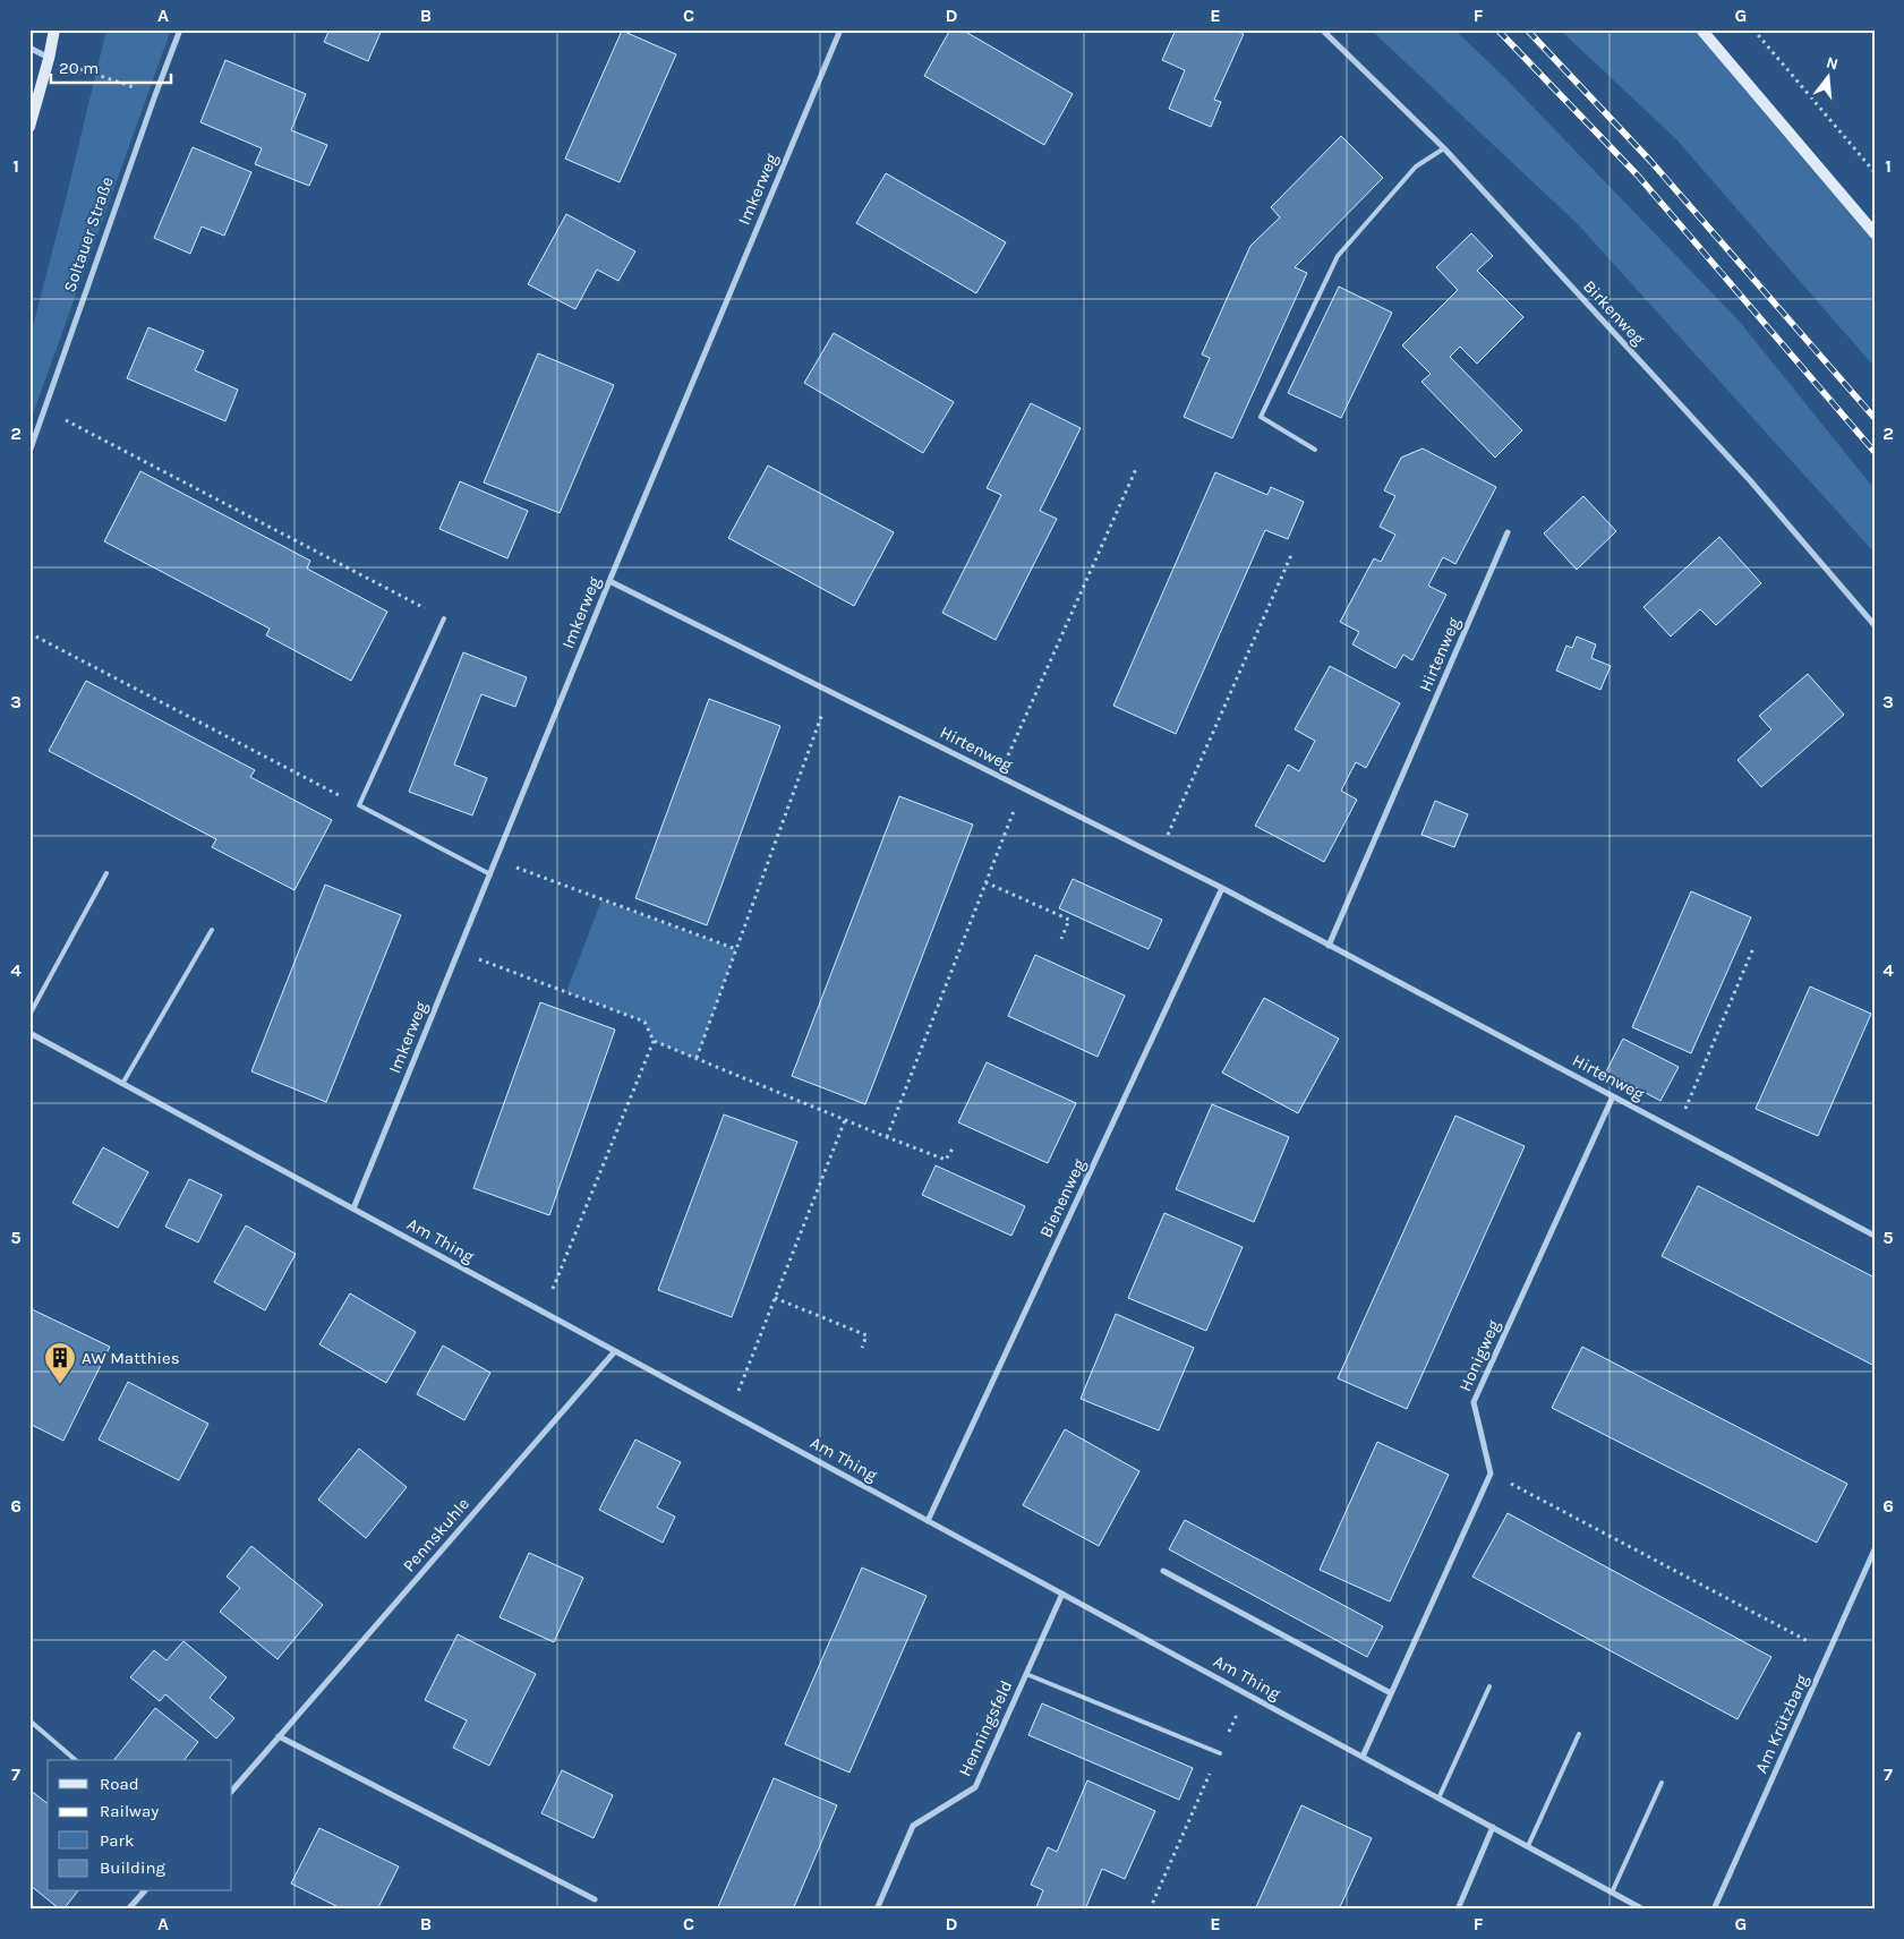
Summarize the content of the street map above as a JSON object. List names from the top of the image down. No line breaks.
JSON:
{"streets":{"street":["Imkerweg","Soltauer Straße","Birkenweg","Hirtenweg","Bienenweg","Am Thing","Honigweg","Pennskuhle","Am Krützbarg","Henningsfeld"]},"crossings":[["Imkerweg","Hirtenweg"],["Imkerweg","Am Thing"],["Hirtenweg","Bienenweg"],["Hirtenweg","Honigweg"],["Bienenweg","Am Thing"],["Am Thing","Pennskuhle"],["Am Thing","Henningsfeld"]],"places":{"building":["AW Matthies"]},"legend":["Road","Railway","Park","Building"],"scale_bar":"20 m","north":"top","grid":{"columns":["A","B","C","D","E","F","G"],"rows":["1","2","3","4","5","6","7"]}}
